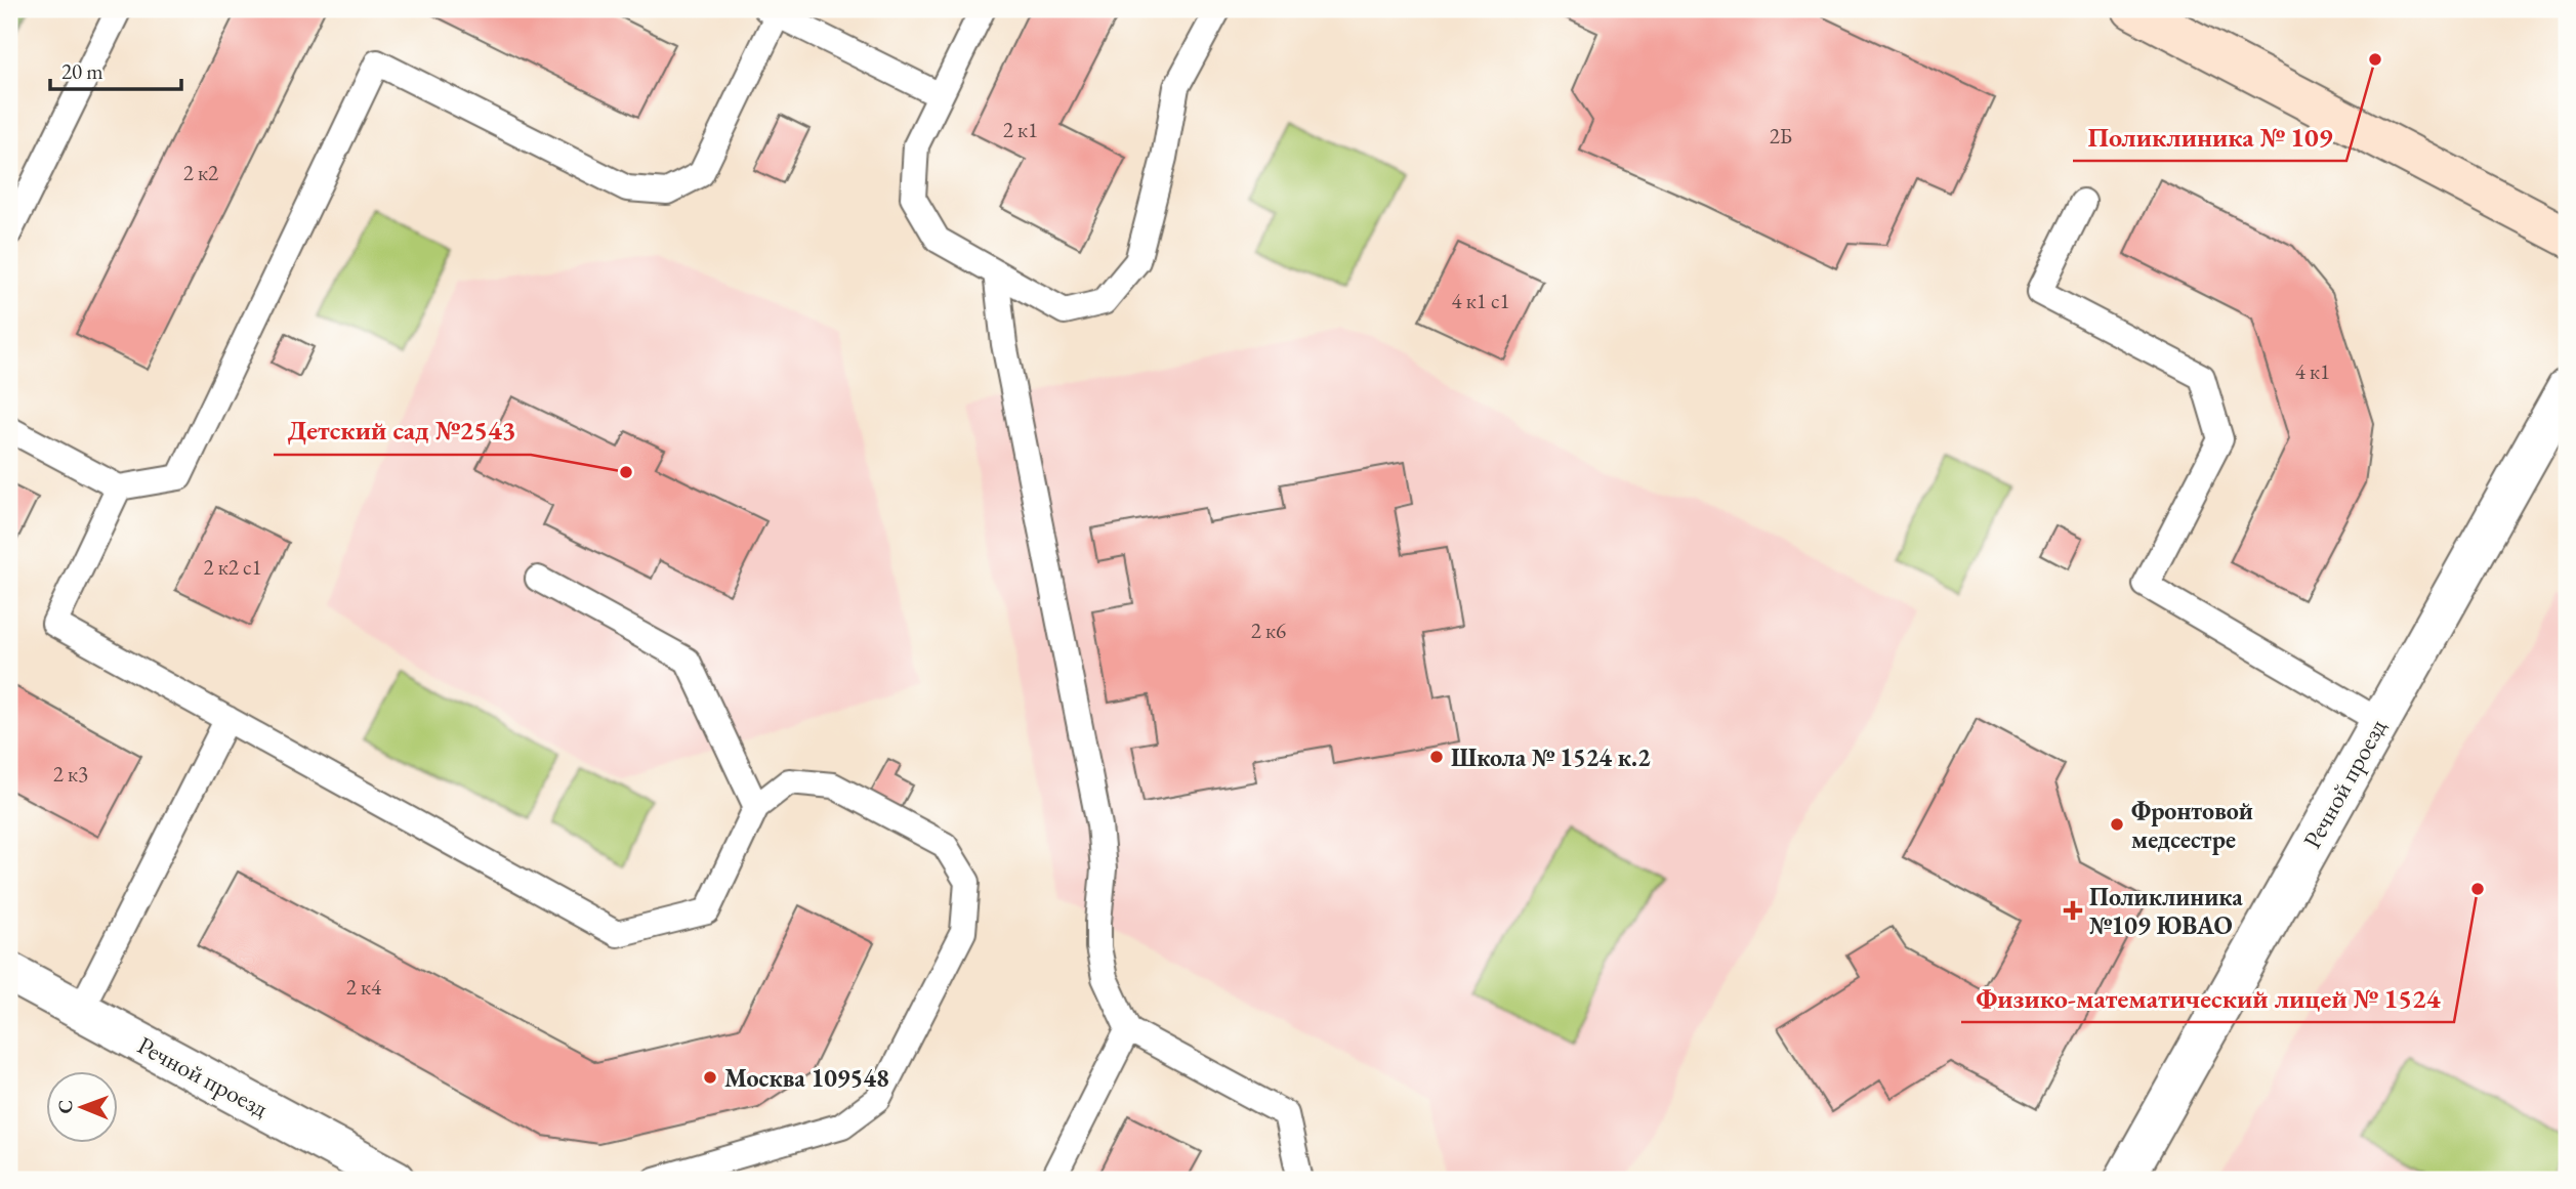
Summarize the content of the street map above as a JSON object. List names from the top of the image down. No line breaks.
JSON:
{"streets":{"street":["Речной проезд"]},"places":{"other":["Поликлиника № 109","Детский сад №2543","Школа № 1524 к.2","Фронтовой медсестре","Физико-математический лицей № 1524","Москва 109548"],"health":["Поликлиника №109 ЮВАО"]},"house_numbers":["2 к1","2Б","2 к2","4 к1 с1","4 к1","2 к2 с1","2 к6","2 к3","2 к4"],"scale_bar":"20 m","north":"left"}
